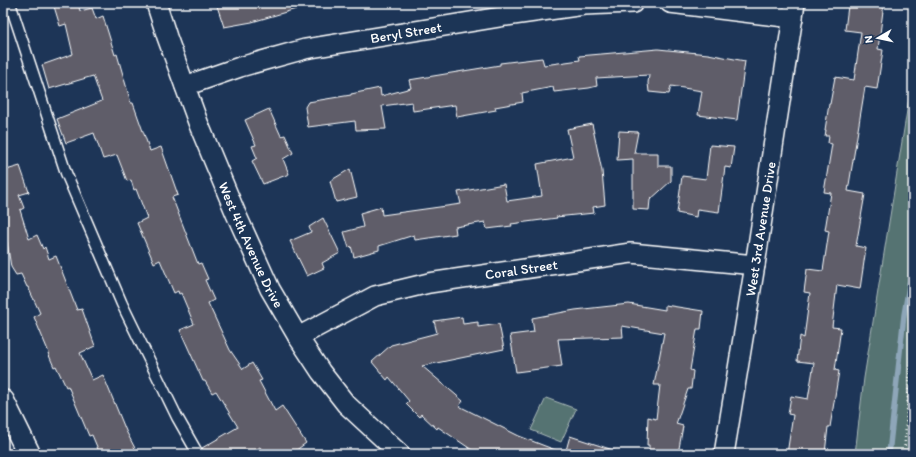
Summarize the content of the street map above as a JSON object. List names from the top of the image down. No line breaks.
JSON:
{"streets":{"street":["Beryl Street","West 3rd Avenue Drive","West 4th Avenue Drive","Coral Street"]},"crossings":[["Beryl Street","West 4th Avenue Drive"],["West 3rd Avenue Drive","Coral Street"],["West 4th Avenue Drive","Coral Street"]],"north":"left"}
